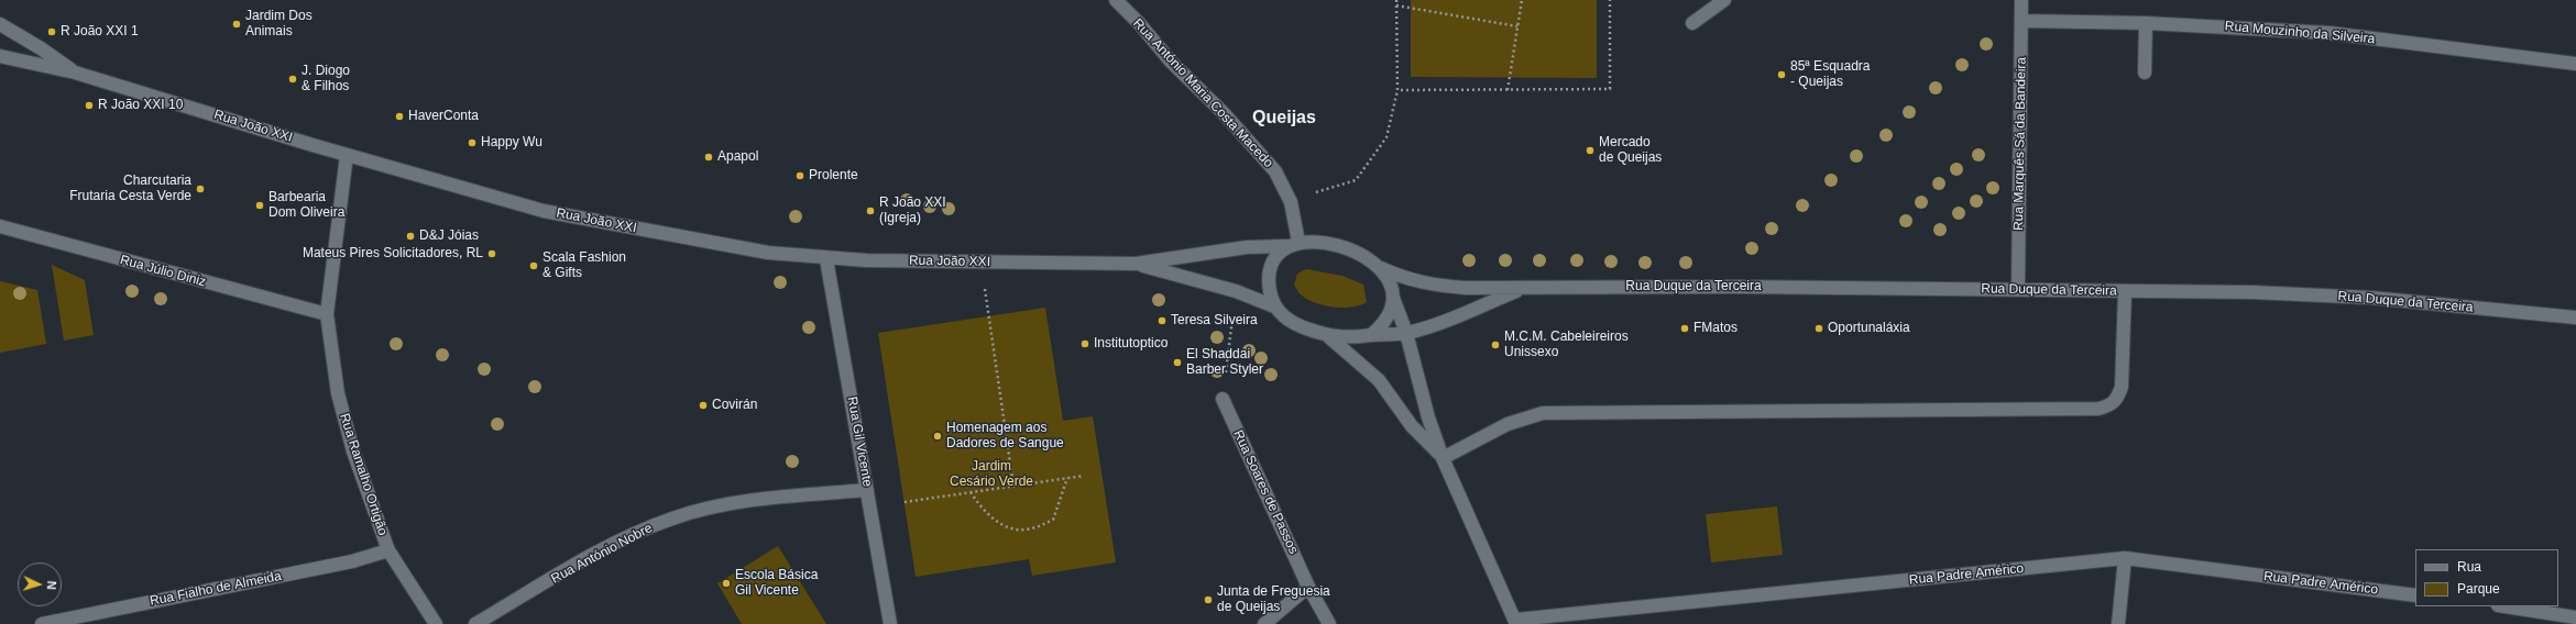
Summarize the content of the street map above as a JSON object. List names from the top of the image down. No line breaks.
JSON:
{"streets":{"street":["Rua Mouzinho da Silveira","Rua António Maria Costa Macedo","Rua João XXI","Rua Marquês Sá da Bandeira","Rua Júlio Diniz","Rua Duque da Terceira","Rua Gil Vicente","Rua Ramalho Ortigão","Rua Soares de Passos","Rua António Nobre","Rua Padre Américo","Rua Fialho de Almeida"]},"crossings":[["Rua Mouzinho da Silveira","Rua Marquês Sá da Bandeira"],["Rua António Maria Costa Macedo","Rua João XXI"],["Rua António Maria Costa Macedo","Rua Duque da Terceira"],["Rua João XXI","Rua Duque da Terceira"],["Rua João XXI","Rua Gil Vicente"],["Rua João XXI","Rua Ramalho Ortigão"],["Rua Marquês Sá da Bandeira","Rua Duque da Terceira"],["Rua Júlio Diniz","Rua Ramalho Ortigão"],["Rua Gil Vicente","Rua António Nobre"],["Rua Ramalho Ortigão","Rua Fialho de Almeida"]],"districts":["Queijas"],"parks":["Jardim Cesário Verde"],"places":["Jardim Dos Animais","R João XXI 1","85ª Esquadra - Queijas","J. Diogo & Filhos","R João XXI 10","HaverConta","Happy Wu","Mercado de Queijas","Apapol","Prolente","Charcutaria Frutaria Cesta Verde","Barbearia Dom Oliveira","R João XXI (Igreja)","D&J Jóias","Mateus Pires Solicitadores, RL","Scala Fashion & Gifts","Teresa Silveira","FMatos","Oportunaláxia","Institutoptico","M.C.M. Cabeleireiros Unissexo","El Shaddai Barber Styler","Covirán","Homenagem aos Dadores de Sangue","Escola Básica Gil Vicente","Junta de Freguesia de Queijas"],"legend":["Rua","Parque"],"north":"right"}
